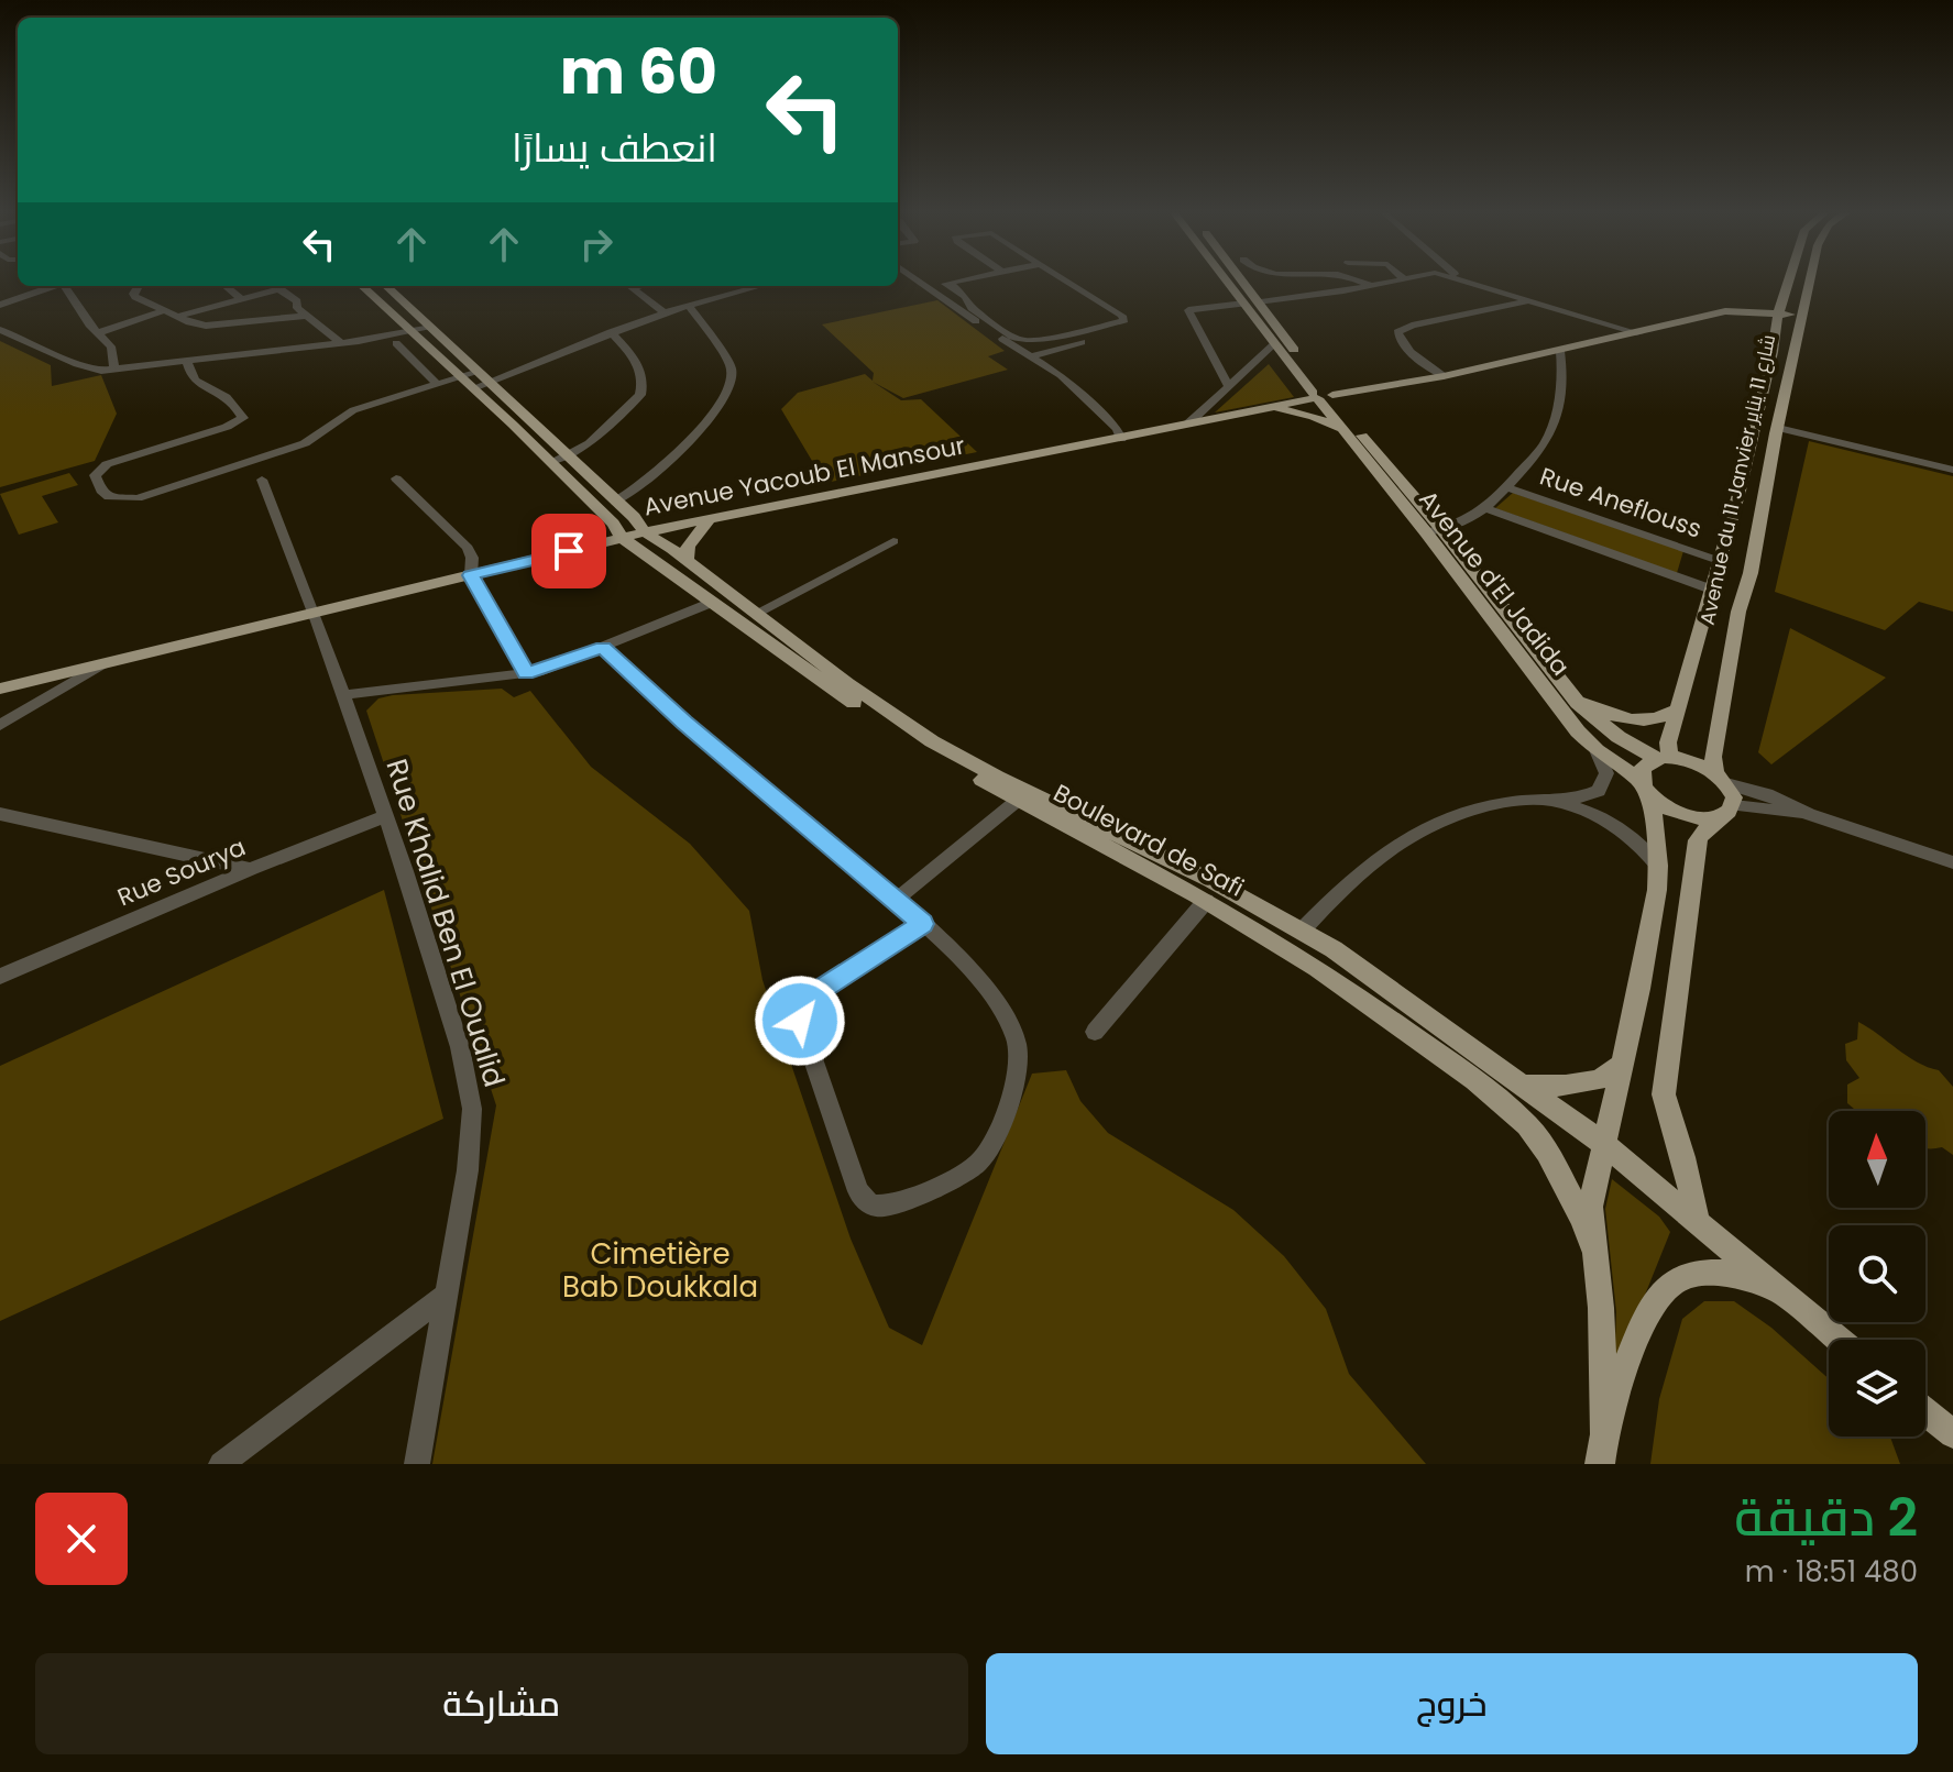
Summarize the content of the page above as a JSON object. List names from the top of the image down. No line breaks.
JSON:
{"streets":{"main road":["Avenue Yacoub El Mansour","Avenue du 11 Janvier شارع 11 يناير","Avenue d'El Jadida","Boulevard de Safi"],"street":["Rue Aneflouss","Rue Sourya","Rue Khalid Ben El Oualid"]},"crossings":[["Avenue Yacoub El Mansour","Avenue du 11 Janvier شارع 11 يناير"],["Avenue Yacoub El Mansour","Avenue d'El Jadida"],["Avenue Yacoub El Mansour","Boulevard de Safi"],["Avenue Yacoub El Mansour","Rue Khalid Ben El Oualid"],["Avenue du 11 Janvier شارع 11 يناير","Rue Aneflouss"],["Avenue du 11 Janvier شارع 11 يناير","Avenue d'El Jadida"],["Rue Sourya","Rue Khalid Ben El Oualid"]],"parks":["Cimetière Bab Doukkala"],"north":"top","page":{"turn":["60 m","انعطف يسارًا"],"heading":["2 دقيقة","480 m · 18:51"],"buttons":["خروج","مشاركة"]}}
